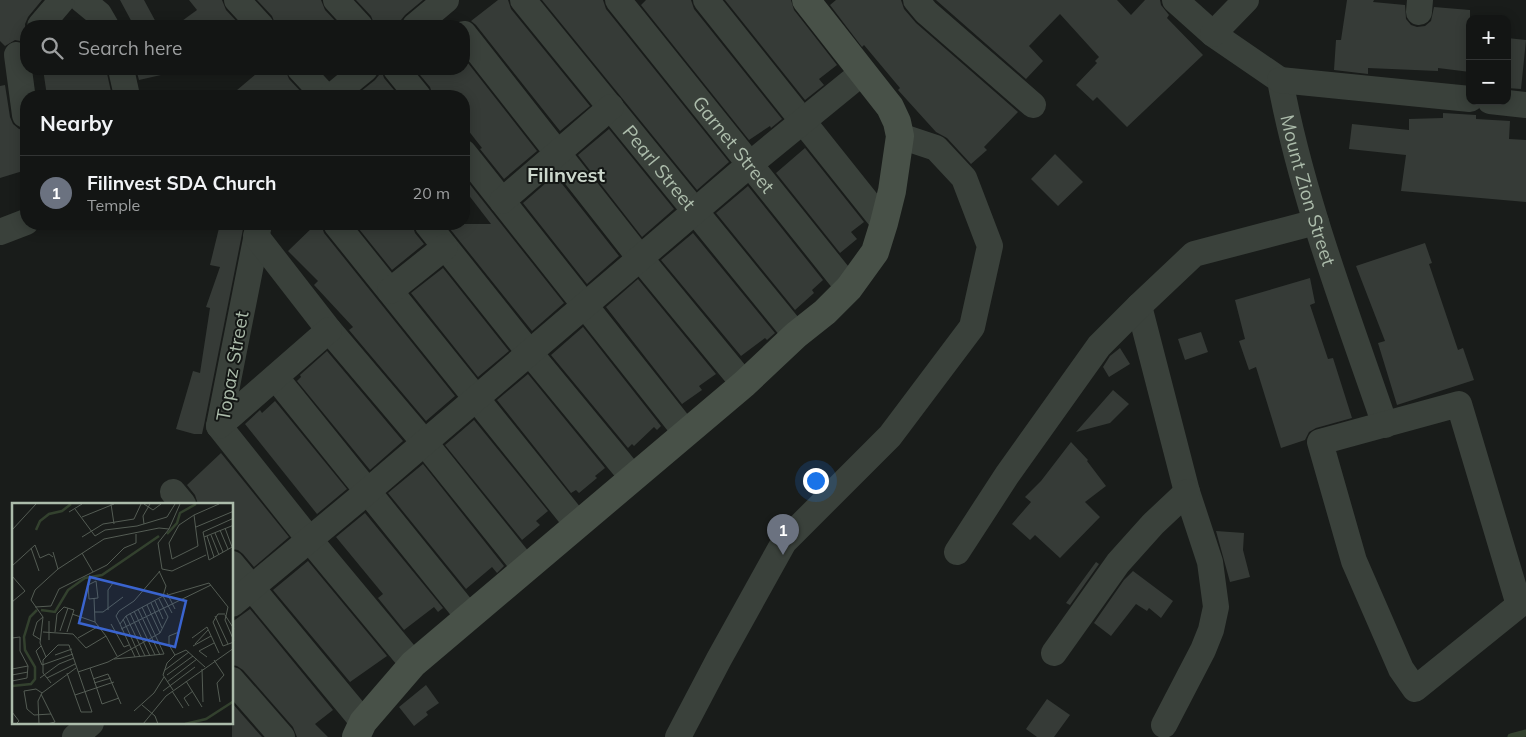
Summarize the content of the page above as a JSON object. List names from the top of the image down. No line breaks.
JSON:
{"streets":{"street":["Garnet Street","Pearl Street","Mount Zion Street","Topaz Street"]},"districts":["Filinvest"],"page":{"map_buttons":["+","−"],"search":"Search here","heading":"Nearby","list":[{"mark":"1","name":"Filinvest SDA Church","note":"Temple","value":"20 m"}],"pins":"1"}}
